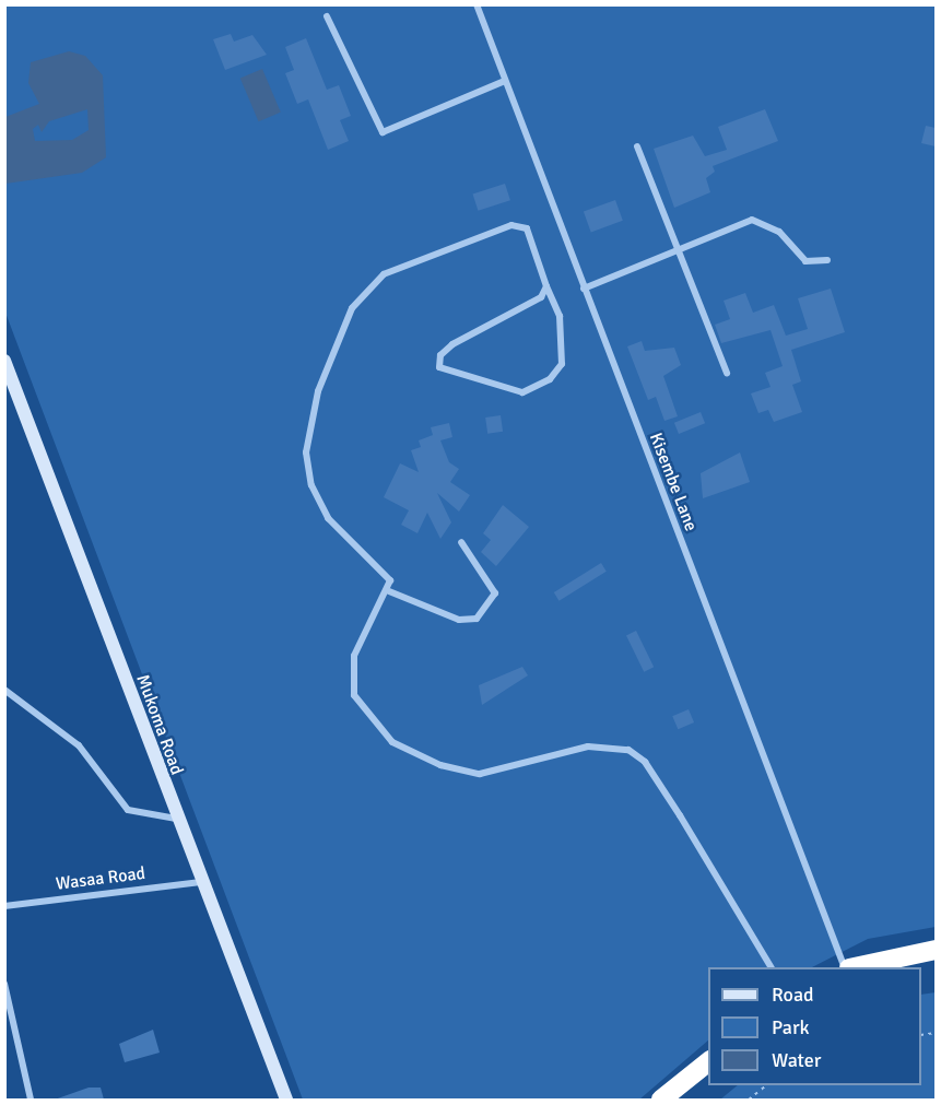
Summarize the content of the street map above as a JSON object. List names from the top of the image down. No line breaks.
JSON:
{"streets":{"street":["Kisembe Lane","Mukoma Road","Wasaa Road"]},"crossings":[["Mukoma Road","Wasaa Road"]],"legend":["Road","Park","Water"]}
